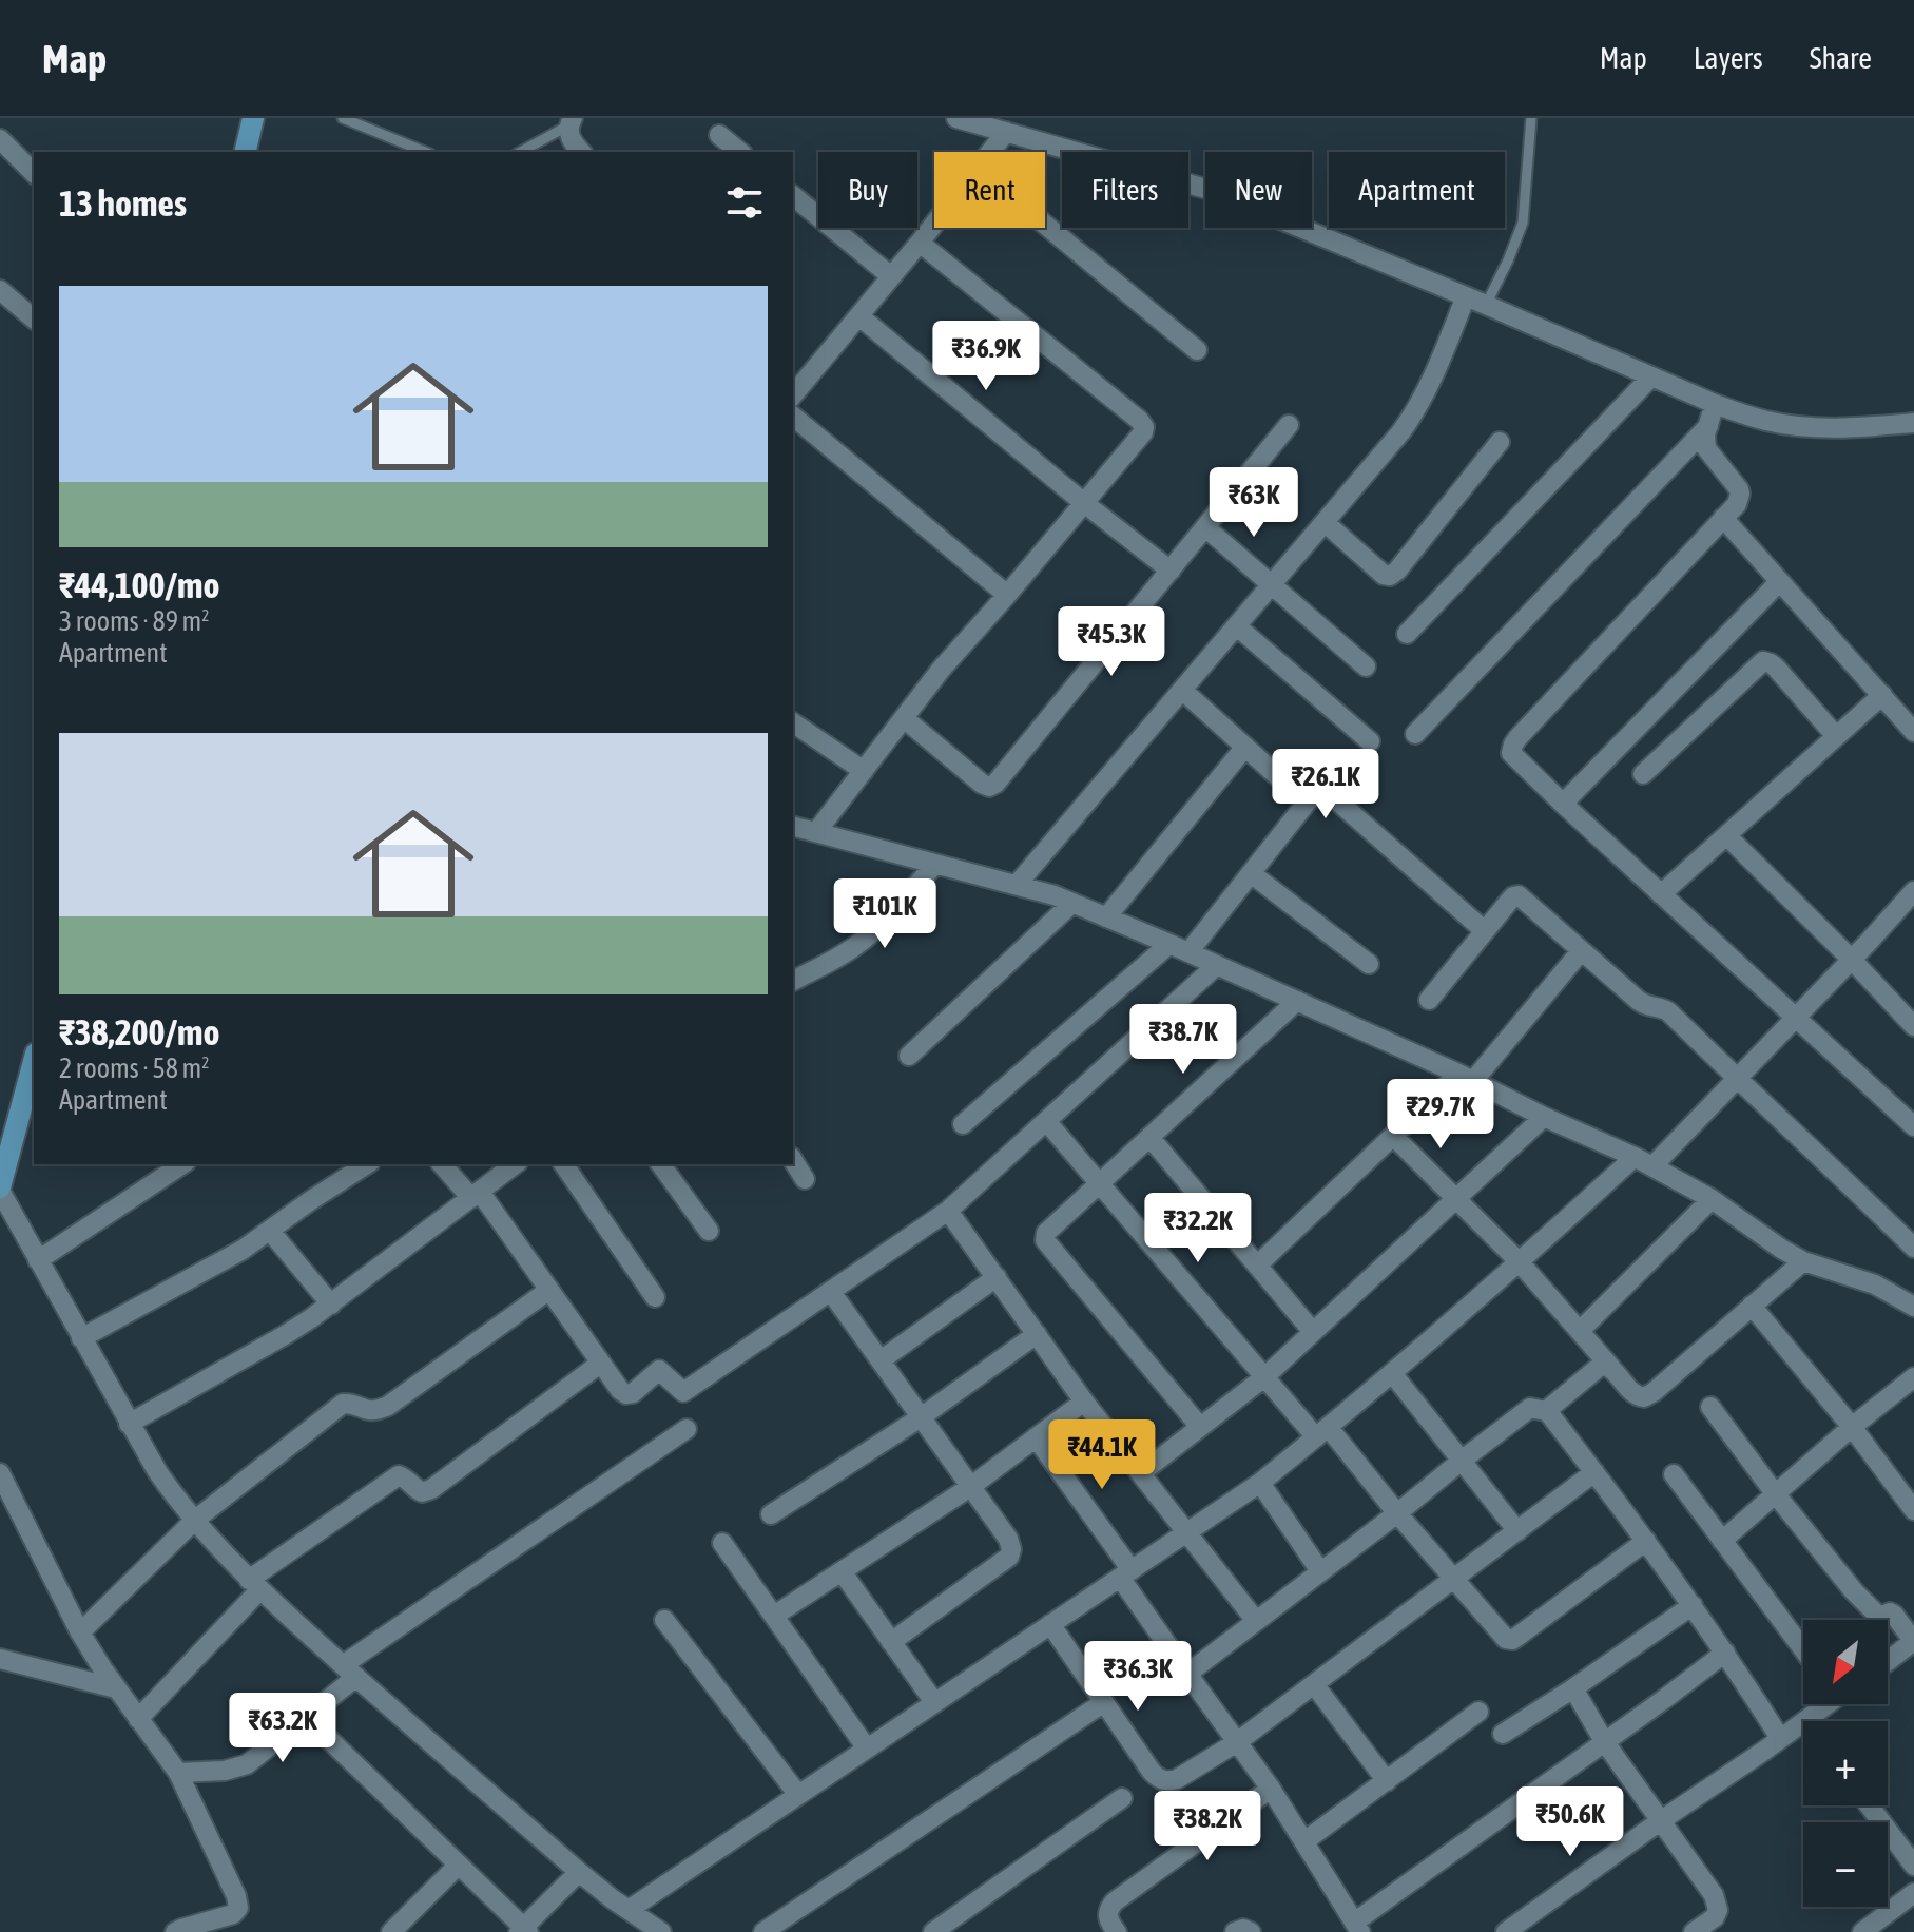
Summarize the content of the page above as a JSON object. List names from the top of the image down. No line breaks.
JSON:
{"north":"bottom left","page":{"header":"Map","nav":["Map","Layers","Share"],"chip":["Buy","Rent","Filters","New","Apartment"],"heading":"13 homes","list":[{"name":"₹44,100/mo","note":"3 rooms · 89 m² · Apartment"},{"name":"₹38,200/mo","note":"2 rooms · 58 m² · Apartment"}],"price":["₹36.9K","₹63K","₹45.3K","₹26.1K","₹101K","₹38.7K","₹29.7K","₹32.2K","₹44.1K","₹36.3K","₹63.2K","₹50.6K","₹38.2K"],"map_buttons":["+","−"]}}
